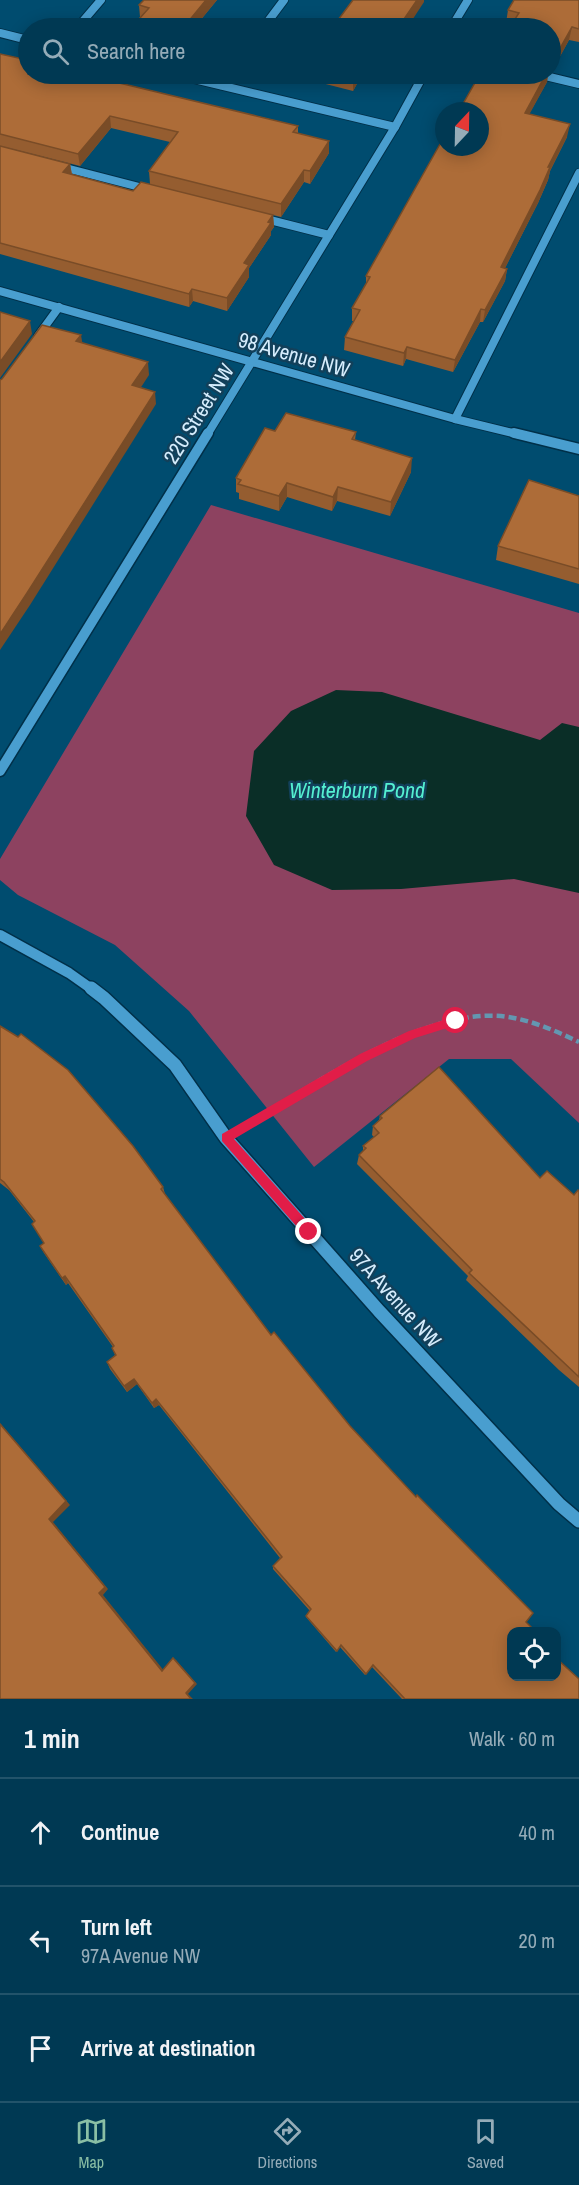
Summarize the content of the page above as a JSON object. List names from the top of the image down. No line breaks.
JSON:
{"streets":{"street":["98 Avenue NW","220 Street NW","97A Avenue NW"]},"crossings":[["98 Avenue NW","220 Street NW"]],"water":["Winterburn Pond"],"north":"top","page":{"search":"Search here","heading":["1 min","Walk · 60 m"],"list":[["Continue","40 m"],["Turn left","97A Avenue NW","20 m"],"Arrive at destination"],"nav":["Map","Directions","Saved"]}}
